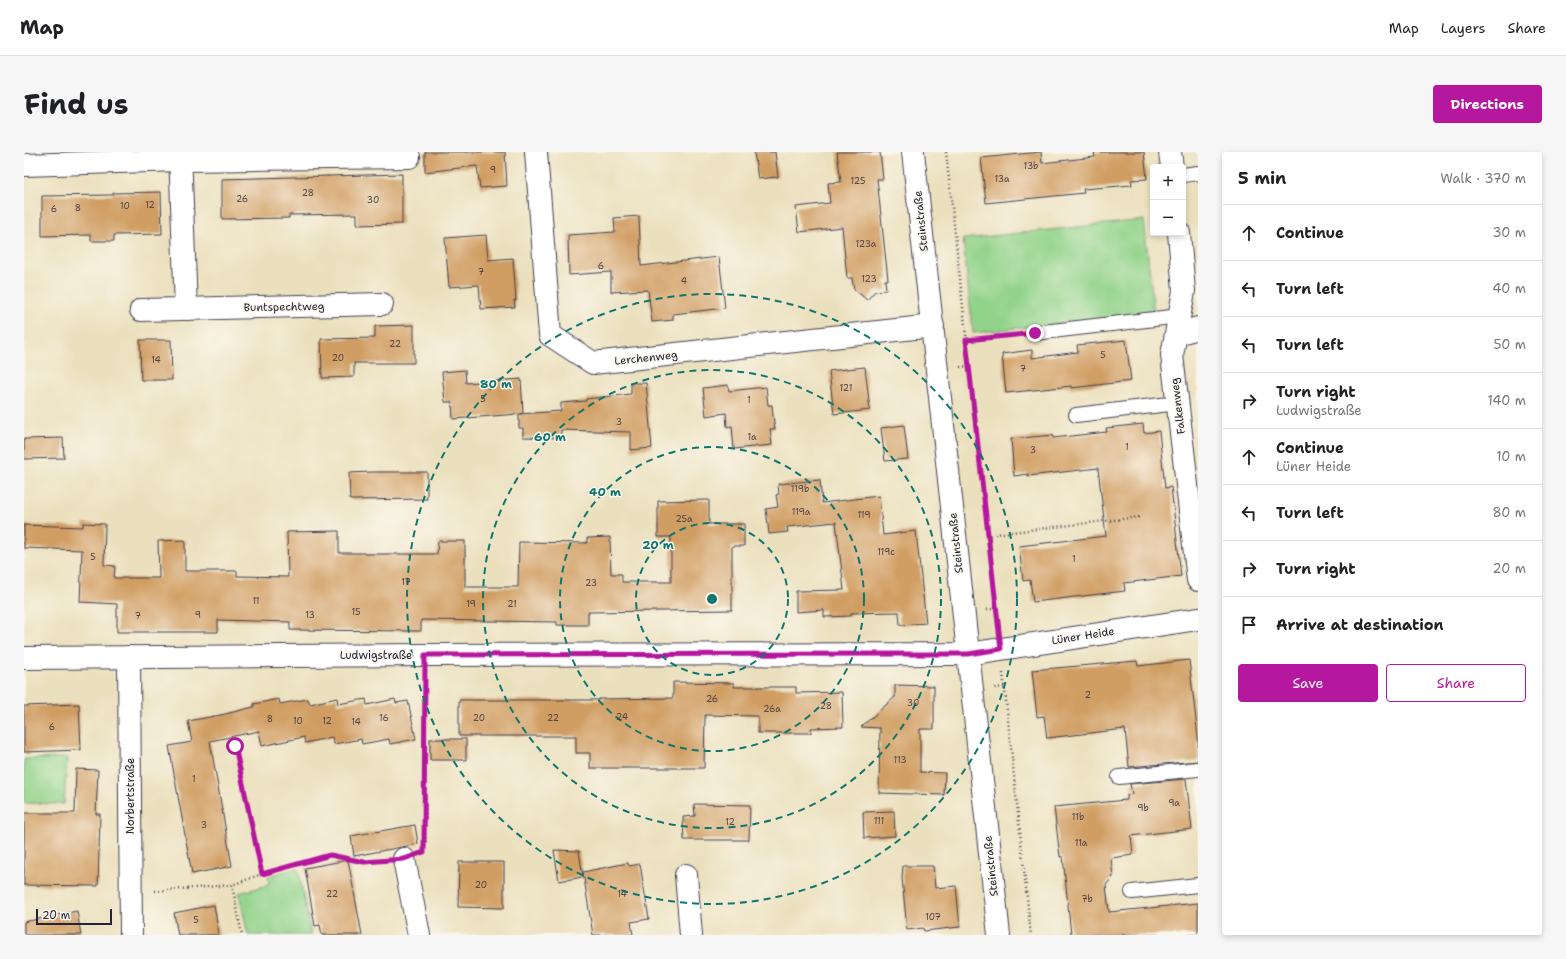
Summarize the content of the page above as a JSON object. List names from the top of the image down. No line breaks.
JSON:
{"streets":{"street":["Steinstraße","Buntspechtweg","Lerchenweg","Falkenweg","Lüner Heide","Ludwigstraße","Norbertstraße"]},"crossings":[["Steinstraße","Lerchenweg"],["Steinstraße","Lüner Heide"],["Steinstraße","Ludwigstraße"],["Lüner Heide","Ludwigstraße"],["Ludwigstraße","Norbertstraße"]],"house_numbers":["13b","9","13a","125","28","26","30","12","10","8","6","123a","6","7","123","4","22","5","20","14","7","121","5","1","3","1a","1","3","119b","119a","119","25a","119c","5","1","17","23","11","19","21","15","9","13","7","2","26","30","28","26a","24","16","20","22","8","10","12","14","6","113","1","9a","9b","11b","111","12","3","11a","20","22","14","7b","107","5"],"scale_bar":"20 m","page":{"header":"Map","nav":["Map","Layers","Share"],"title":"Find us","buttons":["Directions",["Save","Share"]],"heading":["5 min","Walk · 370 m"],"map_buttons":["+","−"],"list":[["Continue","30 m"],["Turn left","40 m"],["Turn left","50 m"],["Turn right","Ludwigstraße","140 m"],["Continue","Lüner Heide","10 m"],["Turn left","80 m"],["Turn right","20 m"],"Arrive at destination"],"scale":"20 m"},"rings":["80 m","60 m","40 m","20 m"]}
